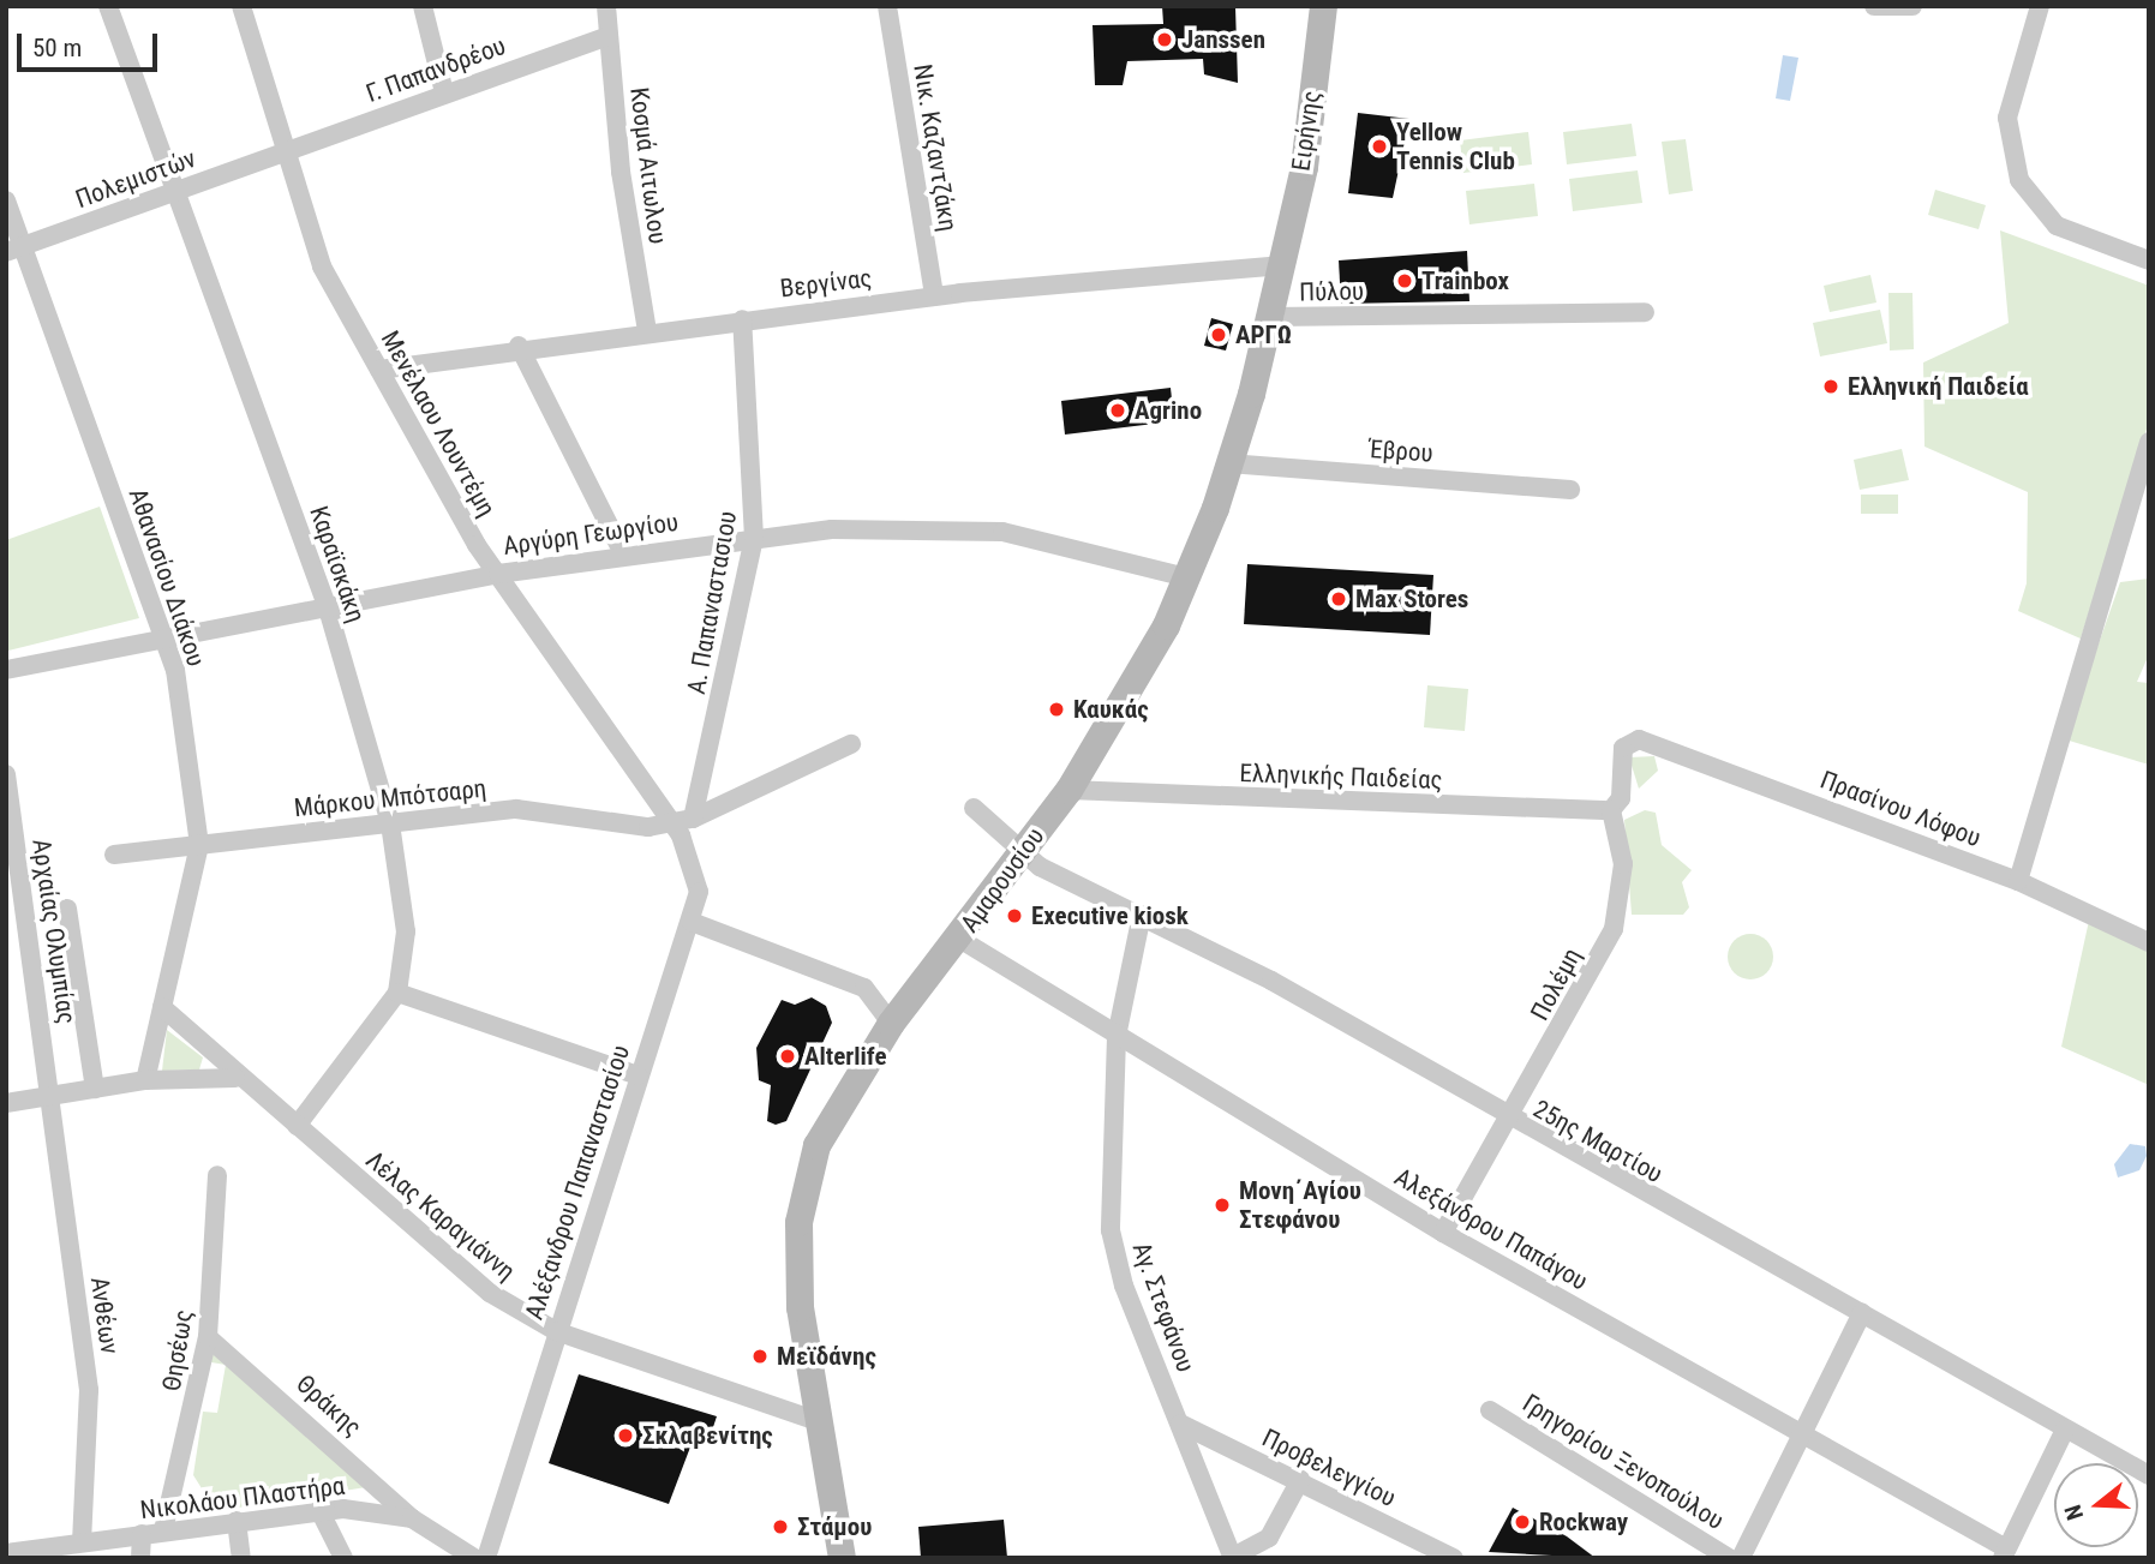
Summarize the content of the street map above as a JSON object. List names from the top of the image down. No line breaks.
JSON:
{"streets":{"main road":["Ειρήνης","Αμαρουσίου"],"street":["Γ. Παπανδρέου","Νικ. Καζαντζάκη","Κοσμά Αιτωλου","Πολεμιστών","Βεργίνας","Πύλου","Μενέλαου Λουντέμη","Έβρου","Αργύρη Γεωργίου","Καραϊσκάκη","Αθανασίου Διάκου","Α. Παπαναστασιου","Ελληνικής Παιδείας","Μάρκου Μπότσαρη","Πρασίνου Λόφου","Αρχαίας Ολυμπίας","Πολέμη","25ης Μαρτίου","Αλέξανδρου Παπαναστασίου","Λέλας Καραγιάννη","Αλεξάνδρου Παπάγου","Αγ. Στεφάνου","Ανθέων","Θησέως","Θράκης","Γρηγορίου Ξενοπούλου","Προβελεγγίου","Νικολάου Πλαστήρα"]},"crossings":[["Γ. Παπανδρέου","Κοσμά Αιτωλου"],["Γ. Παπανδρέου","Πολεμιστών"],["Γ. Παπανδρέου","Μενέλαου Λουντέμη"],["Ειρήνης","Αμαρουσίου"],["Νικ. Καζαντζάκη","Βεργίνας"],["Κοσμά Αιτωλου","Βεργίνας"],["Πολεμιστών","Μενέλαου Λουντέμη"],["Πολεμιστών","Καραϊσκάκη"],["Πολεμιστών","Αθανασίου Διάκου"],["Βεργίνας","Μενέλαου Λουντέμη"],["Βεργίνας","Α. Παπαναστασιου"],["Βεργίνας","Αμαρουσίου"],["Πύλου","Αμαρουσίου"],["Μενέλαου Λουντέμη","Αργύρη Γεωργίου"],["Μενέλαου Λουντέμη","Μάρκου Μπότσαρη"],["Μενέλαου Λουντέμη","Αλέξανδρου Παπαναστασίου"],["Έβρου","Αμαρουσίου"],["Αργύρη Γεωργίου","Καραϊσκάκη"],["Αργύρη Γεωργίου","Αθανασίου Διάκου"],["Αργύρη Γεωργίου","Α. Παπαναστασιου"],["Αργύρη Γεωργίου","Αμαρουσίου"],["Καραϊσκάκη","Μάρκου Μπότσαρη"],["Καραϊσκάκη","Λέλας Καραγιάννη"],["Αθανασίου Διάκου","Μάρκου Μπότσαρη"],["Αθανασίου Διάκου","Λέλας Καραγιάννη"],["Ελληνικής Παιδείας","Πρασίνου Λόφου"],["Ελληνικής Παιδείας","Αμαρουσίου"],["Ελληνικής Παιδείας","Πολέμη"],["Μάρκου Μπότσαρη","Αλέξανδρου Παπαναστασίου"],["Πρασίνου Λόφου","Πολέμη"],["Αμαρουσίου","25ης Μαρτίου"],["Αμαρουσίου","Λέλας Καραγιάννη"],["Αμαρουσίου","Αλεξάνδρου Παπάγου"],["Αρχαίας Ολυμπίας","Ανθέων"],["Πολέμη","25ης Μαρτίου"],["Πολέμη","Αλεξάνδρου Παπάγου"],["25ης Μαρτίου","Αγ. Στεφάνου"],["Αλέξανδρου Παπαναστασίου","Λέλας Καραγιάννη"],["Αλεξάνδρου Παπάγου","Αγ. Στεφάνου"],["Αγ. Στεφάνου","Προβελεγγίου"],["Ανθέων","Νικολάου Πλαστήρα"],["Θησέως","Θράκης"],["Θησέως","Νικολάου Πλαστήρα"],["Θράκης","Νικολάου Πλαστήρα"]],"places":["Janssen","Yellow Tennis Club","Trainbox","ΑΡΓΩ","Ελληνική Παιδεία","Agrino","Max Stores","Καυκάς","Executive kiosk","Alterlife","Μονη΄Αγίου Στεφάνου","Μεϊδάνης","Σκλαβενίτης","Rockway","Στάμου"],"scale_bar":"50 m","north":"left"}
